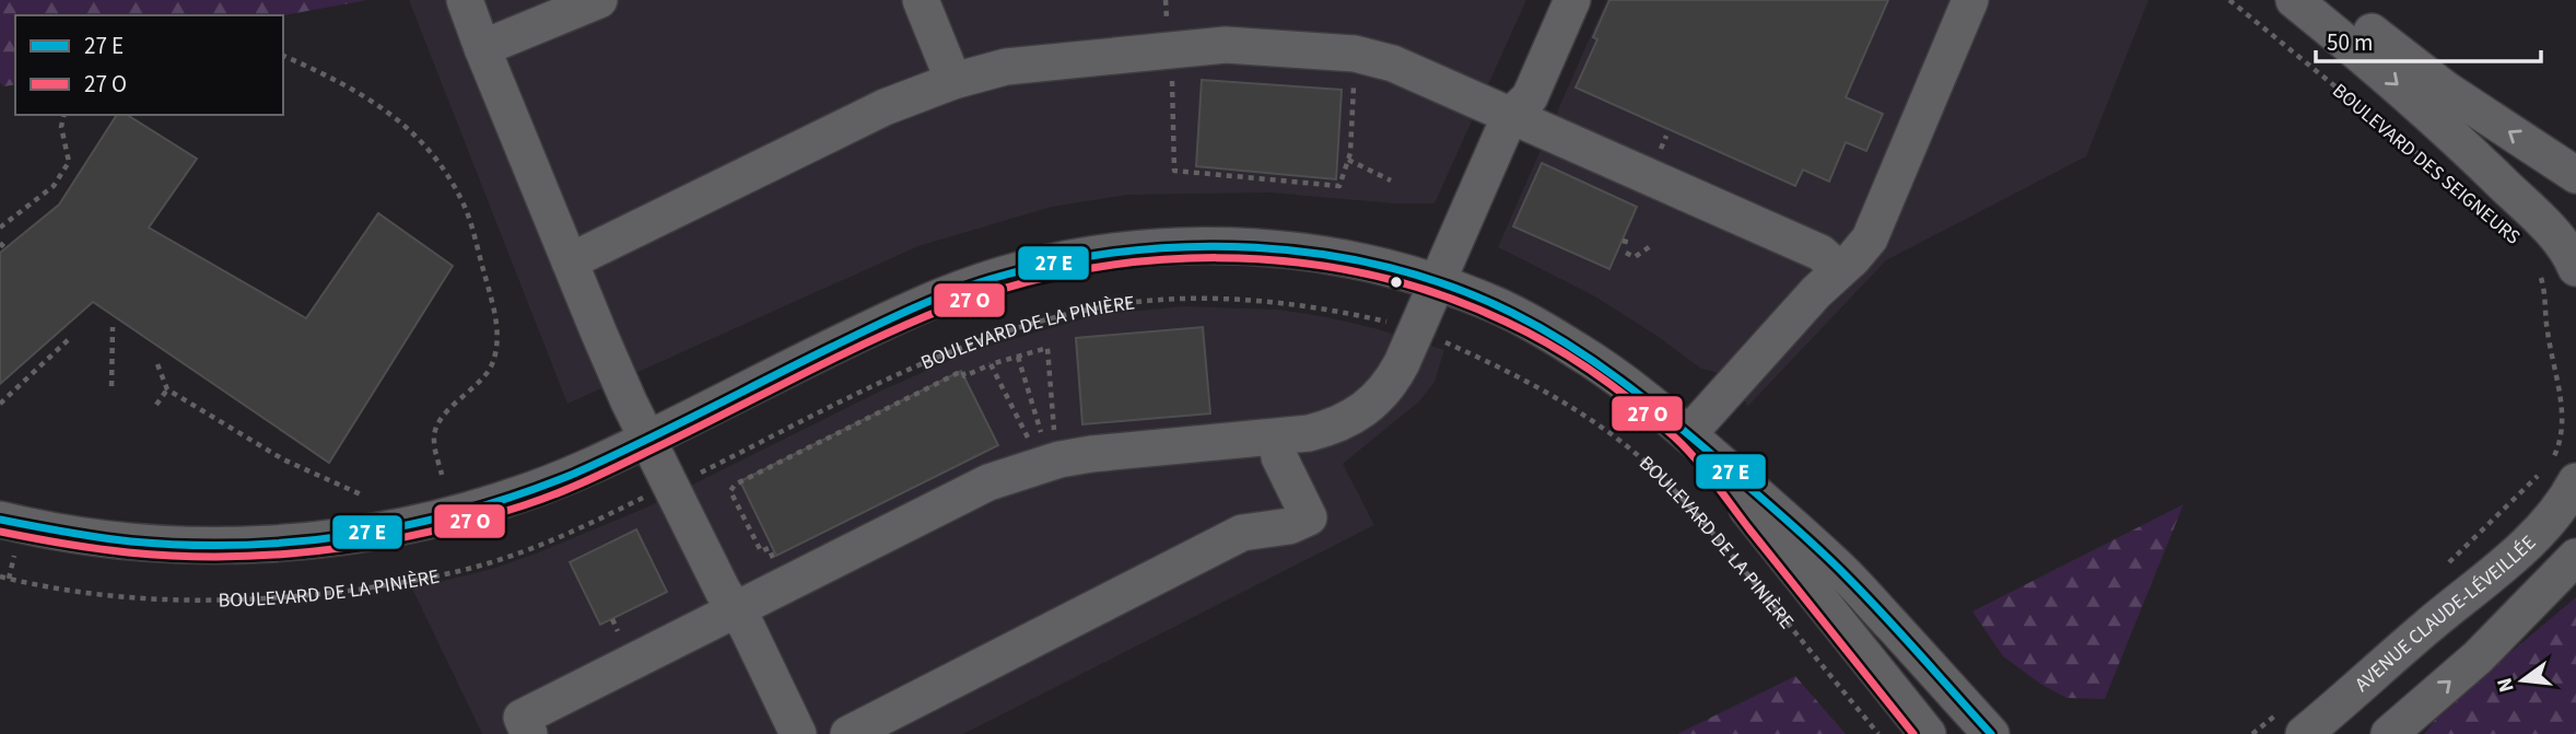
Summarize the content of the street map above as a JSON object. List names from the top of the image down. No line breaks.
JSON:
{"streets":{"street":["BOULEVARD DES SEIGNEURS","BOULEVARD DE LA PINIÈRE","AVENUE CLAUDE-LÉVEILLÉE"]},"legend":["27 E","27 O"],"scale_bar":"50 m","north":"left"}
